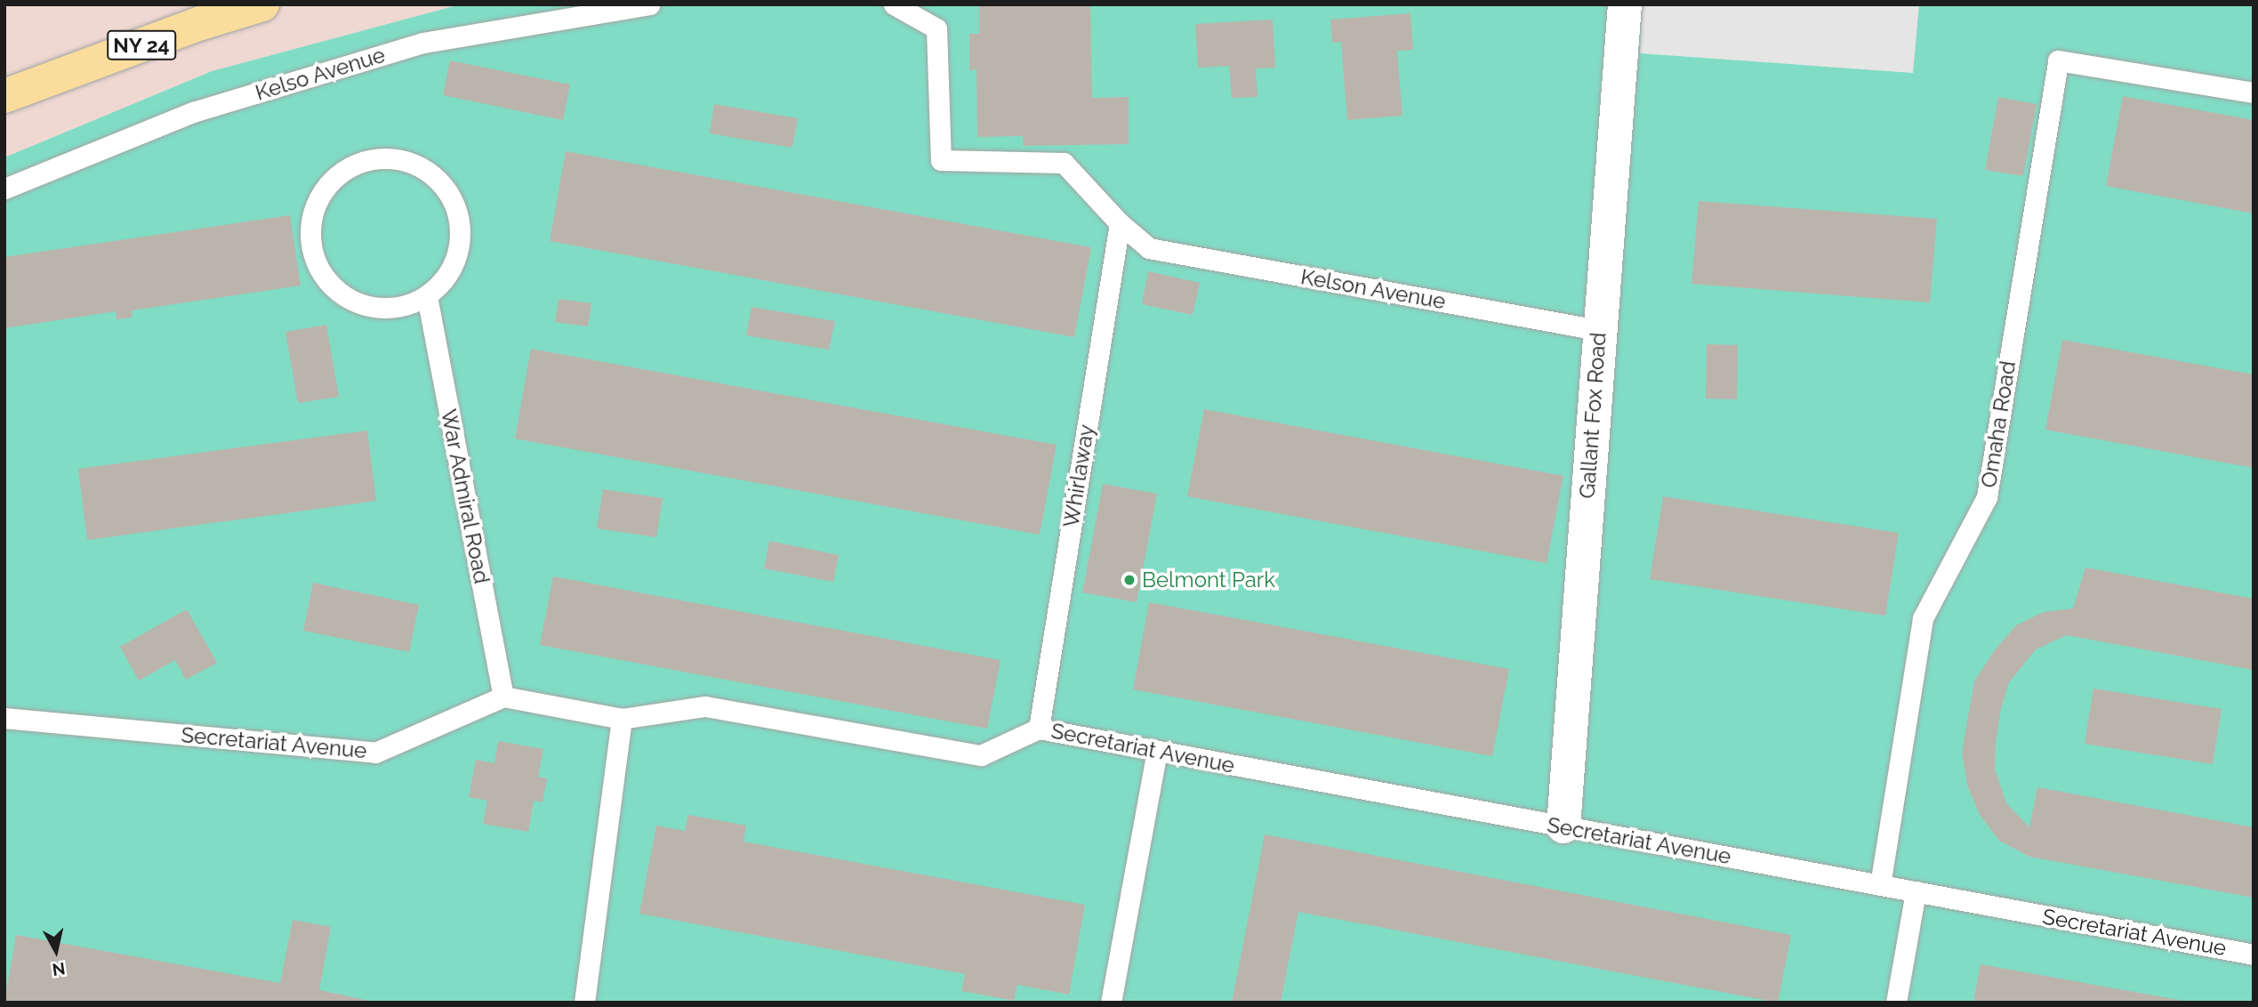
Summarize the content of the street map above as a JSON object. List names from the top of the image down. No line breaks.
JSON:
{"streets":{"main road":["NY 24"],"street":["Gallant Fox Road"],"lane":["Kelso Avenue","Kelson Avenue","Omaha Road","Whirlaway","War Admiral Road","Secretariat Avenue"]},"crossings":[["Kelson Avenue","Gallant Fox Road"],["Kelson Avenue","Whirlaway"],["Gallant Fox Road","Secretariat Avenue"],["Omaha Road","Secretariat Avenue"],["Whirlaway","Secretariat Avenue"],["War Admiral Road","Secretariat Avenue"]],"places":["Belmont Park"],"north":"bottom"}
